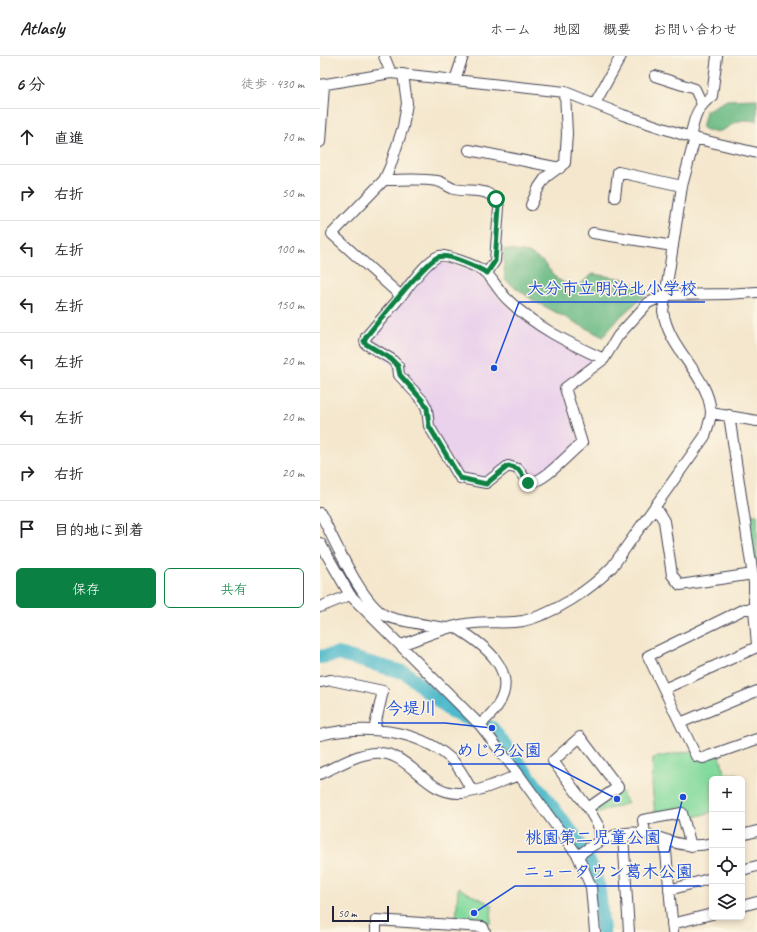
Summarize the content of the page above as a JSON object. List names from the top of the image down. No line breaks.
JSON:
{"places":["大分市立明治北小学校","今堤川","桃園第二児童公園","めじろ公園","ニュータウン葛木公園"],"scale_bar":"50 m","page":{"header":"Atlasly","nav":["ホーム","地図","概要","お問い合わせ"],"heading":["6 分","徒歩 · 430 m"],"list":[["直進","70 m"],["右折","50 m"],["左折","100 m"],["左折","150 m"],["左折","20 m"],["左折","20 m"],["右折","20 m"],"目的地に到着"],"buttons":["保存","共有"],"map_buttons":["+","−"],"scale":"50 m"}}
